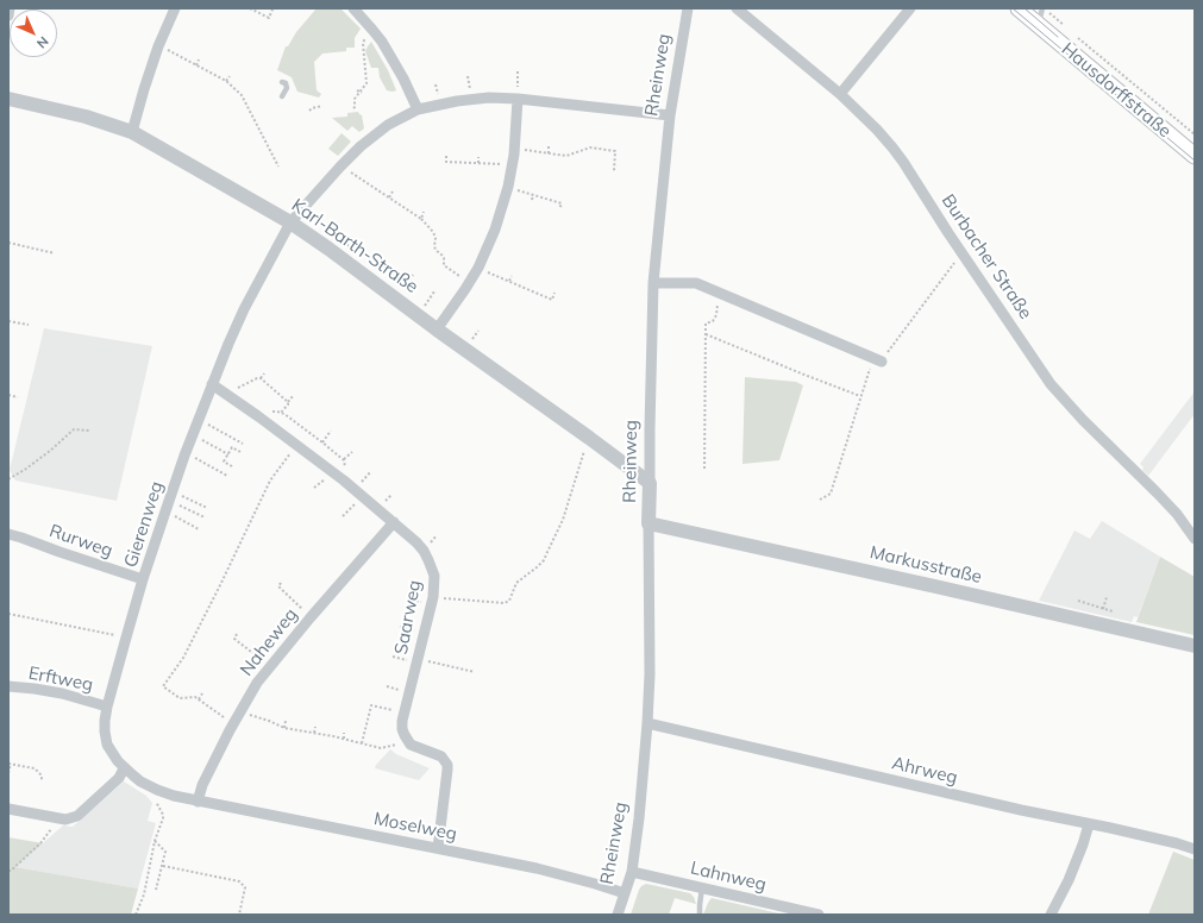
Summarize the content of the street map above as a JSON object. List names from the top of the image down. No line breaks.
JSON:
{"streets":{"main road":["Hausdorffstraße"],"street":["Rheinweg","Karl-Barth-Straße","Burbacher Straße","Gierenweg","Rurweg","Markusstraße","Saarweg","Naheweg","Erftweg","Ahrweg","Moselweg","Lahnweg"]},"crossings":[["Rheinweg","Karl-Barth-Straße"],["Rheinweg","Gierenweg"],["Rheinweg","Markusstraße"],["Rheinweg","Ahrweg"],["Rheinweg","Moselweg"],["Rheinweg","Lahnweg"],["Karl-Barth-Straße","Gierenweg"],["Gierenweg","Rurweg"],["Gierenweg","Saarweg"],["Gierenweg","Naheweg"],["Gierenweg","Erftweg"],["Gierenweg","Moselweg"],["Saarweg","Naheweg"],["Naheweg","Moselweg"]],"north":"bottom right"}
